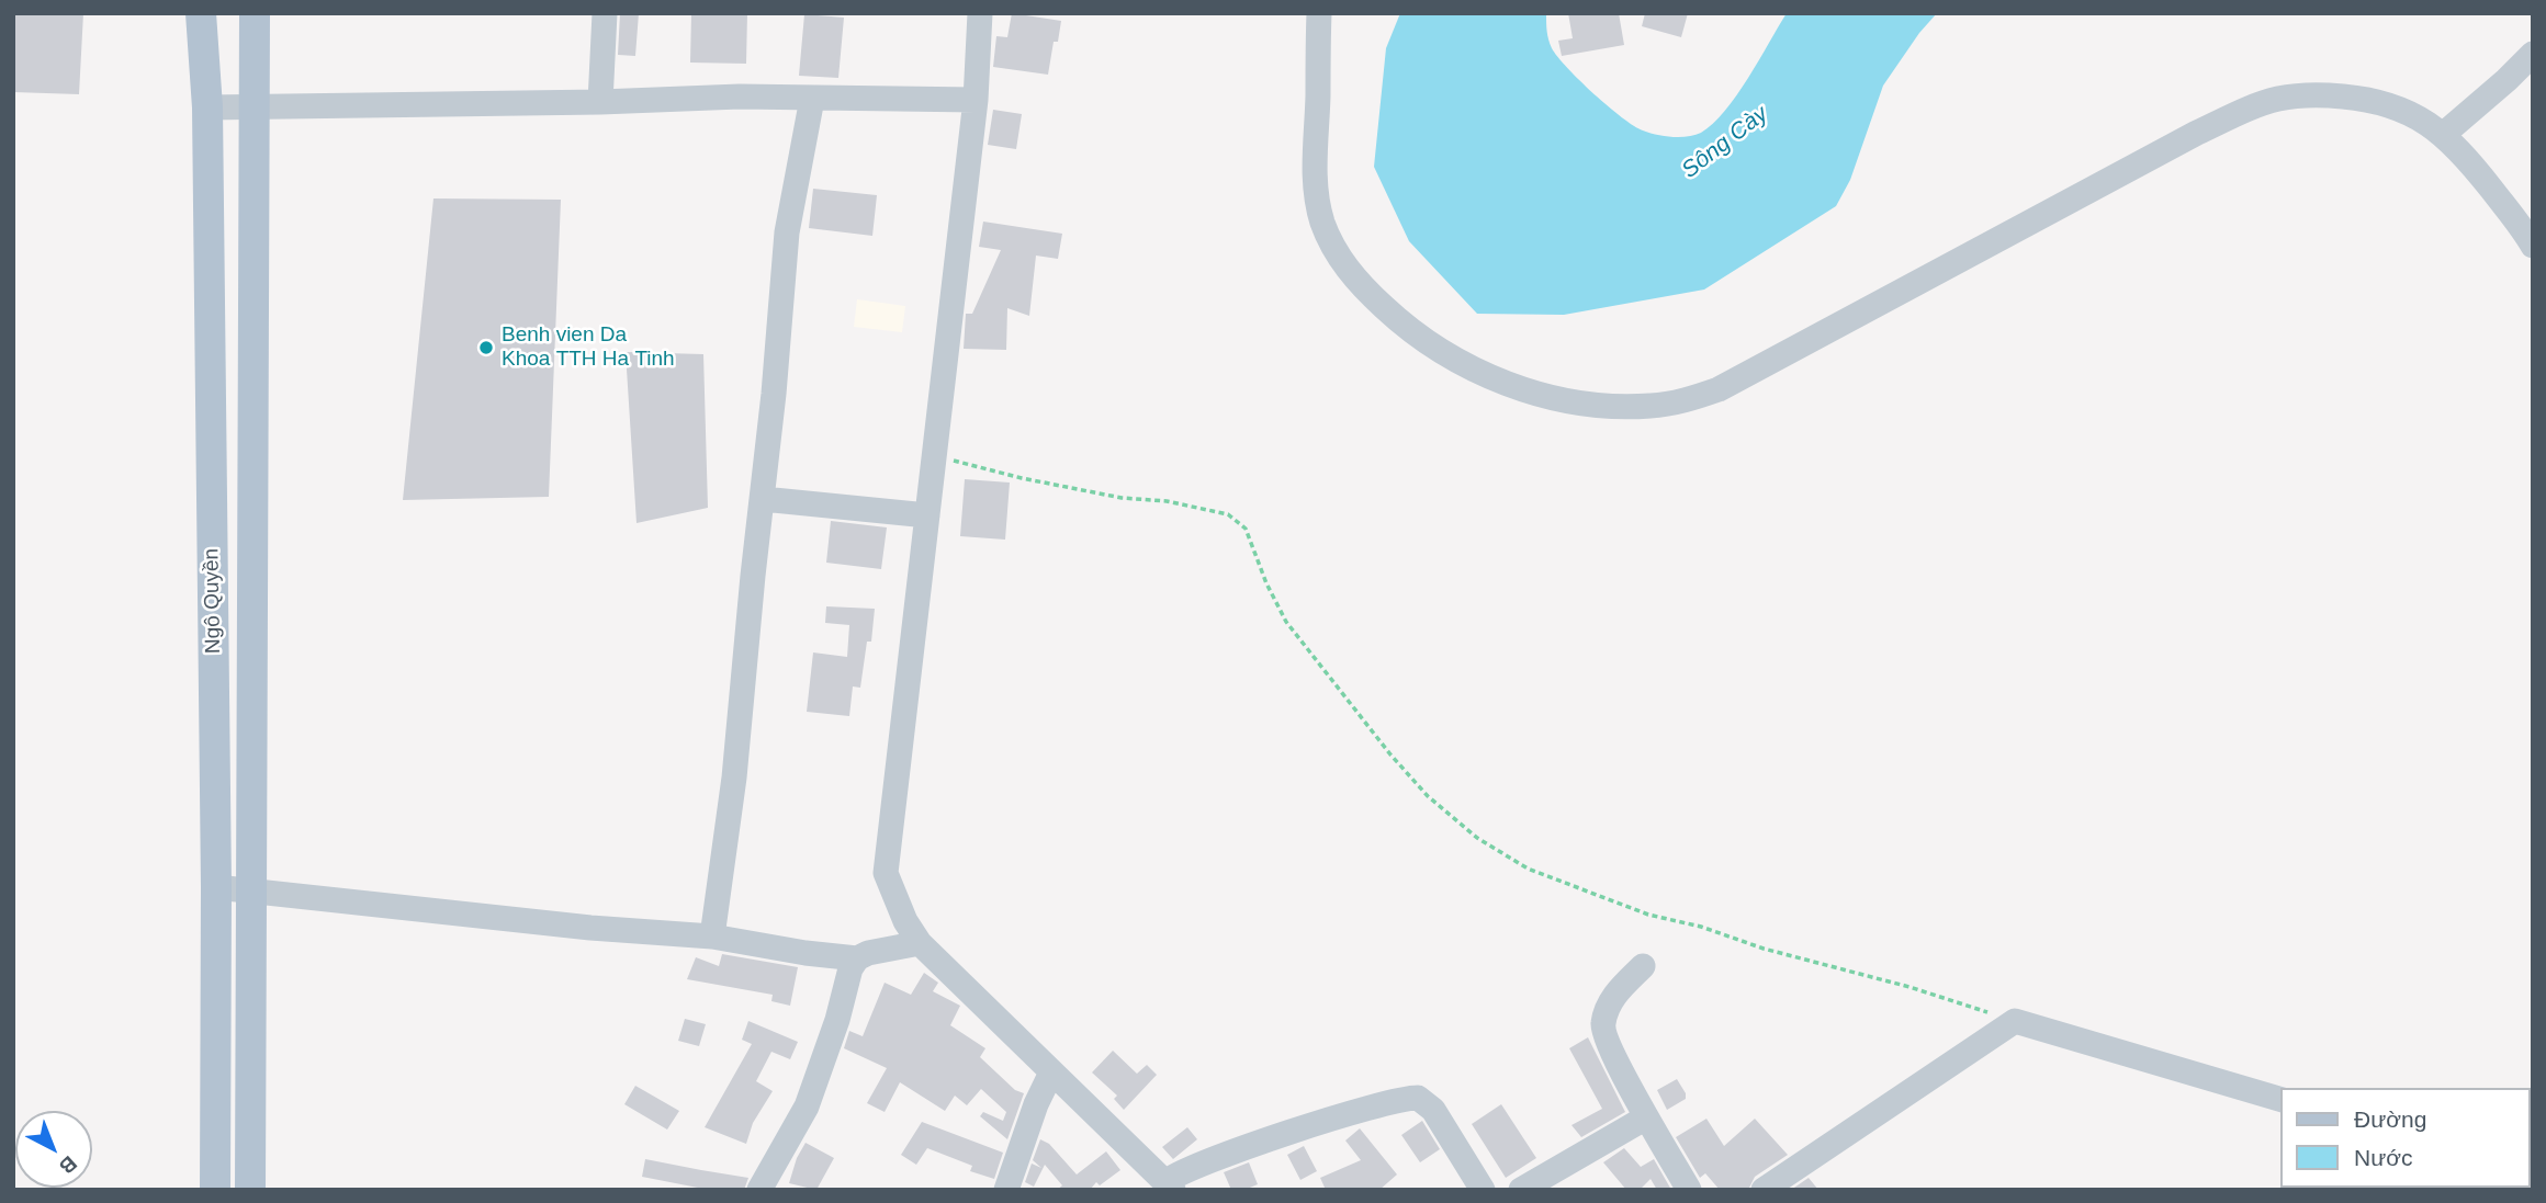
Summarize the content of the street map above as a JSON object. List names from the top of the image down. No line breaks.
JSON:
{"streets":{"main road":["Ngô Quyền"]},"water":["Sông Cày"],"places":["Benh vien Da Khoa TTH Ha Tinh"],"legend":["Đường","Nước"],"north":"bottom right"}
